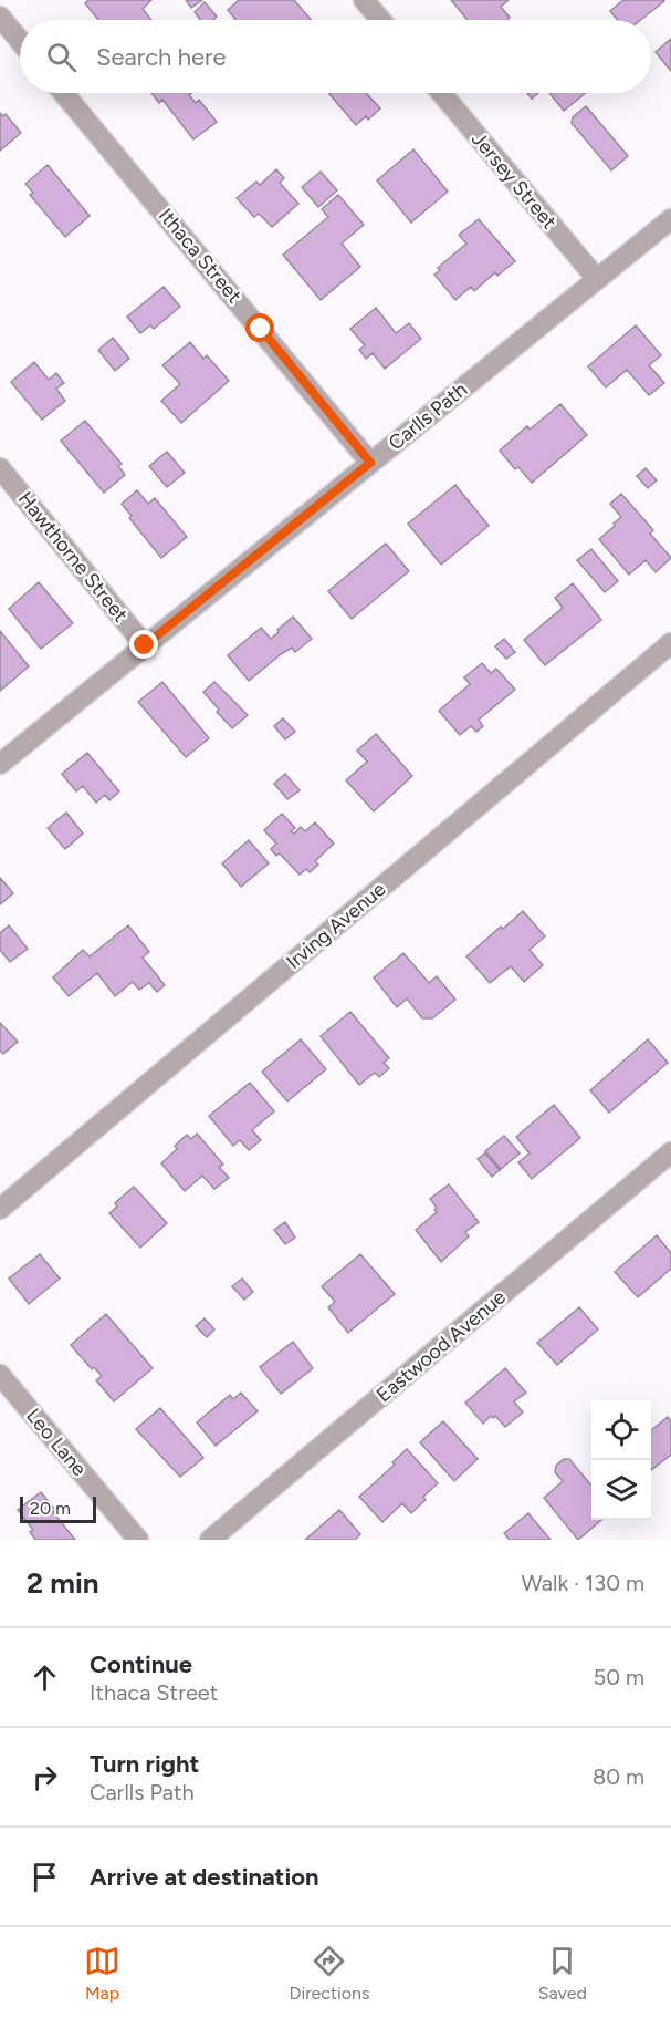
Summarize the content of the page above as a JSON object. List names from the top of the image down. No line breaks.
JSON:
{"streets":{"street":["Jersey Street","Ithaca Street","Carlls Path","Hawthorne Street","Irving Avenue","Eastwood Avenue","Leo Lane"]},"crossings":[["Jersey Street","Carlls Path"],["Ithaca Street","Carlls Path"],["Carlls Path","Hawthorne Street"]],"scale_bar":"20 m","page":{"search":"Search here","scale":"20 m","heading":["2 min","Walk · 130 m"],"list":[["Continue","Ithaca Street","50 m"],["Turn right","Carlls Path","80 m"],"Arrive at destination"],"nav":["Map","Directions","Saved"]}}
